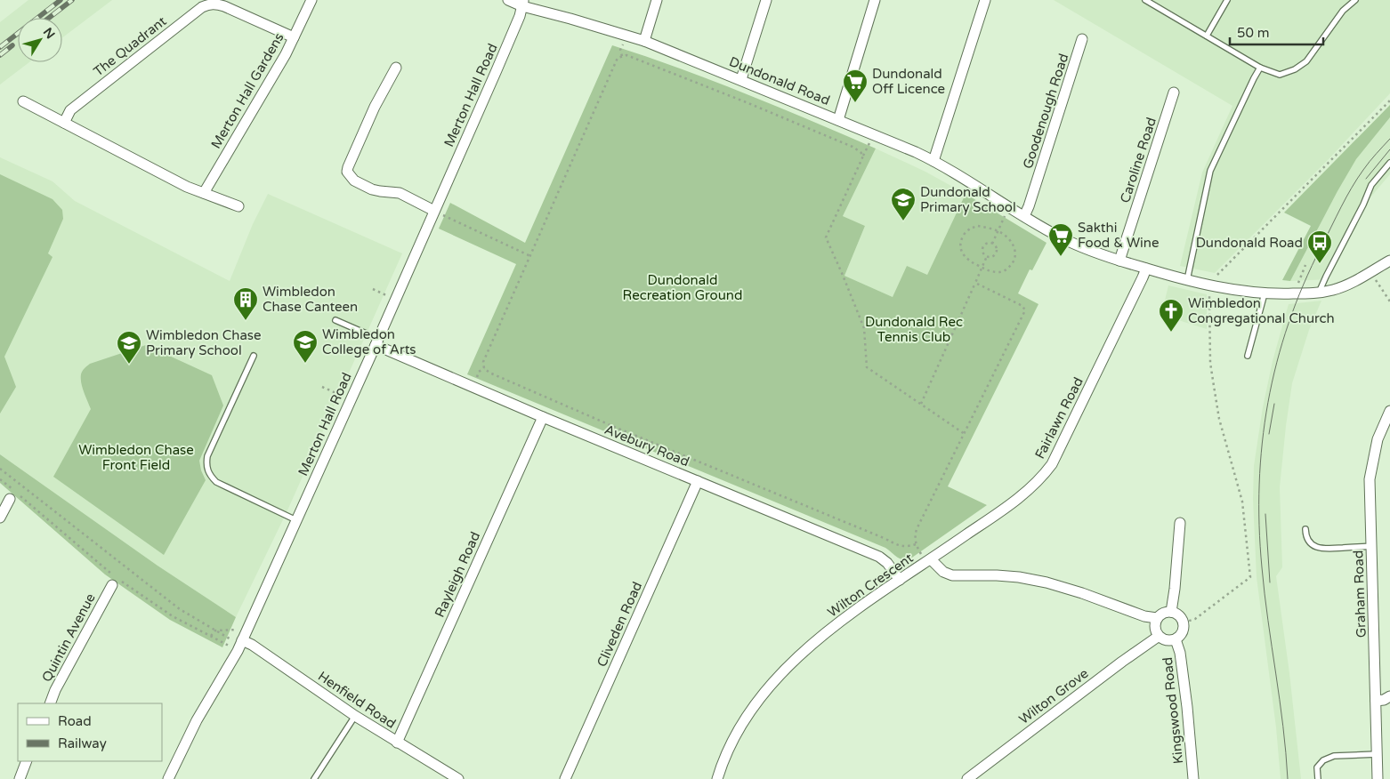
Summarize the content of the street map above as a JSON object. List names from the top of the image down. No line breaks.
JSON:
{"streets":{"street":["The Quadrant","Dundonald Road","Merton Hall Gardens","Merton Hall Road","Goodenough Road","Caroline Road","Fairlawn Road","Avebury Road","Rayleigh Road","Wilton Crescent","Graham Road","Cliveden Road","Quintin Avenue","Wilton Grove","Henfield Road","Kingswood Road"]},"crossings":[["The Quadrant","Merton Hall Gardens"],["Dundonald Road","Merton Hall Road"],["Dundonald Road","Goodenough Road"],["Dundonald Road","Caroline Road"],["Dundonald Road","Fairlawn Road"],["Merton Hall Road","Avebury Road"],["Merton Hall Road","Henfield Road"],["Fairlawn Road","Wilton Crescent"],["Avebury Road","Rayleigh Road"],["Avebury Road","Wilton Crescent"],["Avebury Road","Cliveden Road"],["Rayleigh Road","Henfield Road"],["Wilton Crescent","Wilton Grove"],["Wilton Crescent","Kingswood Road"],["Wilton Grove","Kingswood Road"]],"parks":["Dundonald Recreation Ground","Dundonald Rec Tennis Club","Wimbledon Chase Front Field"],"places":{"supermarket":["Dundonald Off Licence","Sakthi Food & Wine"],"school or university":["Dundonald Primary School","Wimbledon College of Arts","Wimbledon Chase Primary School"],"bus stop":["Dundonald Road"],"building":["Wimbledon Chase Canteen"],"church":["Wimbledon Congregational Church"]},"legend":["Road","Railway"],"scale_bar":"50 m","north":"top right"}
